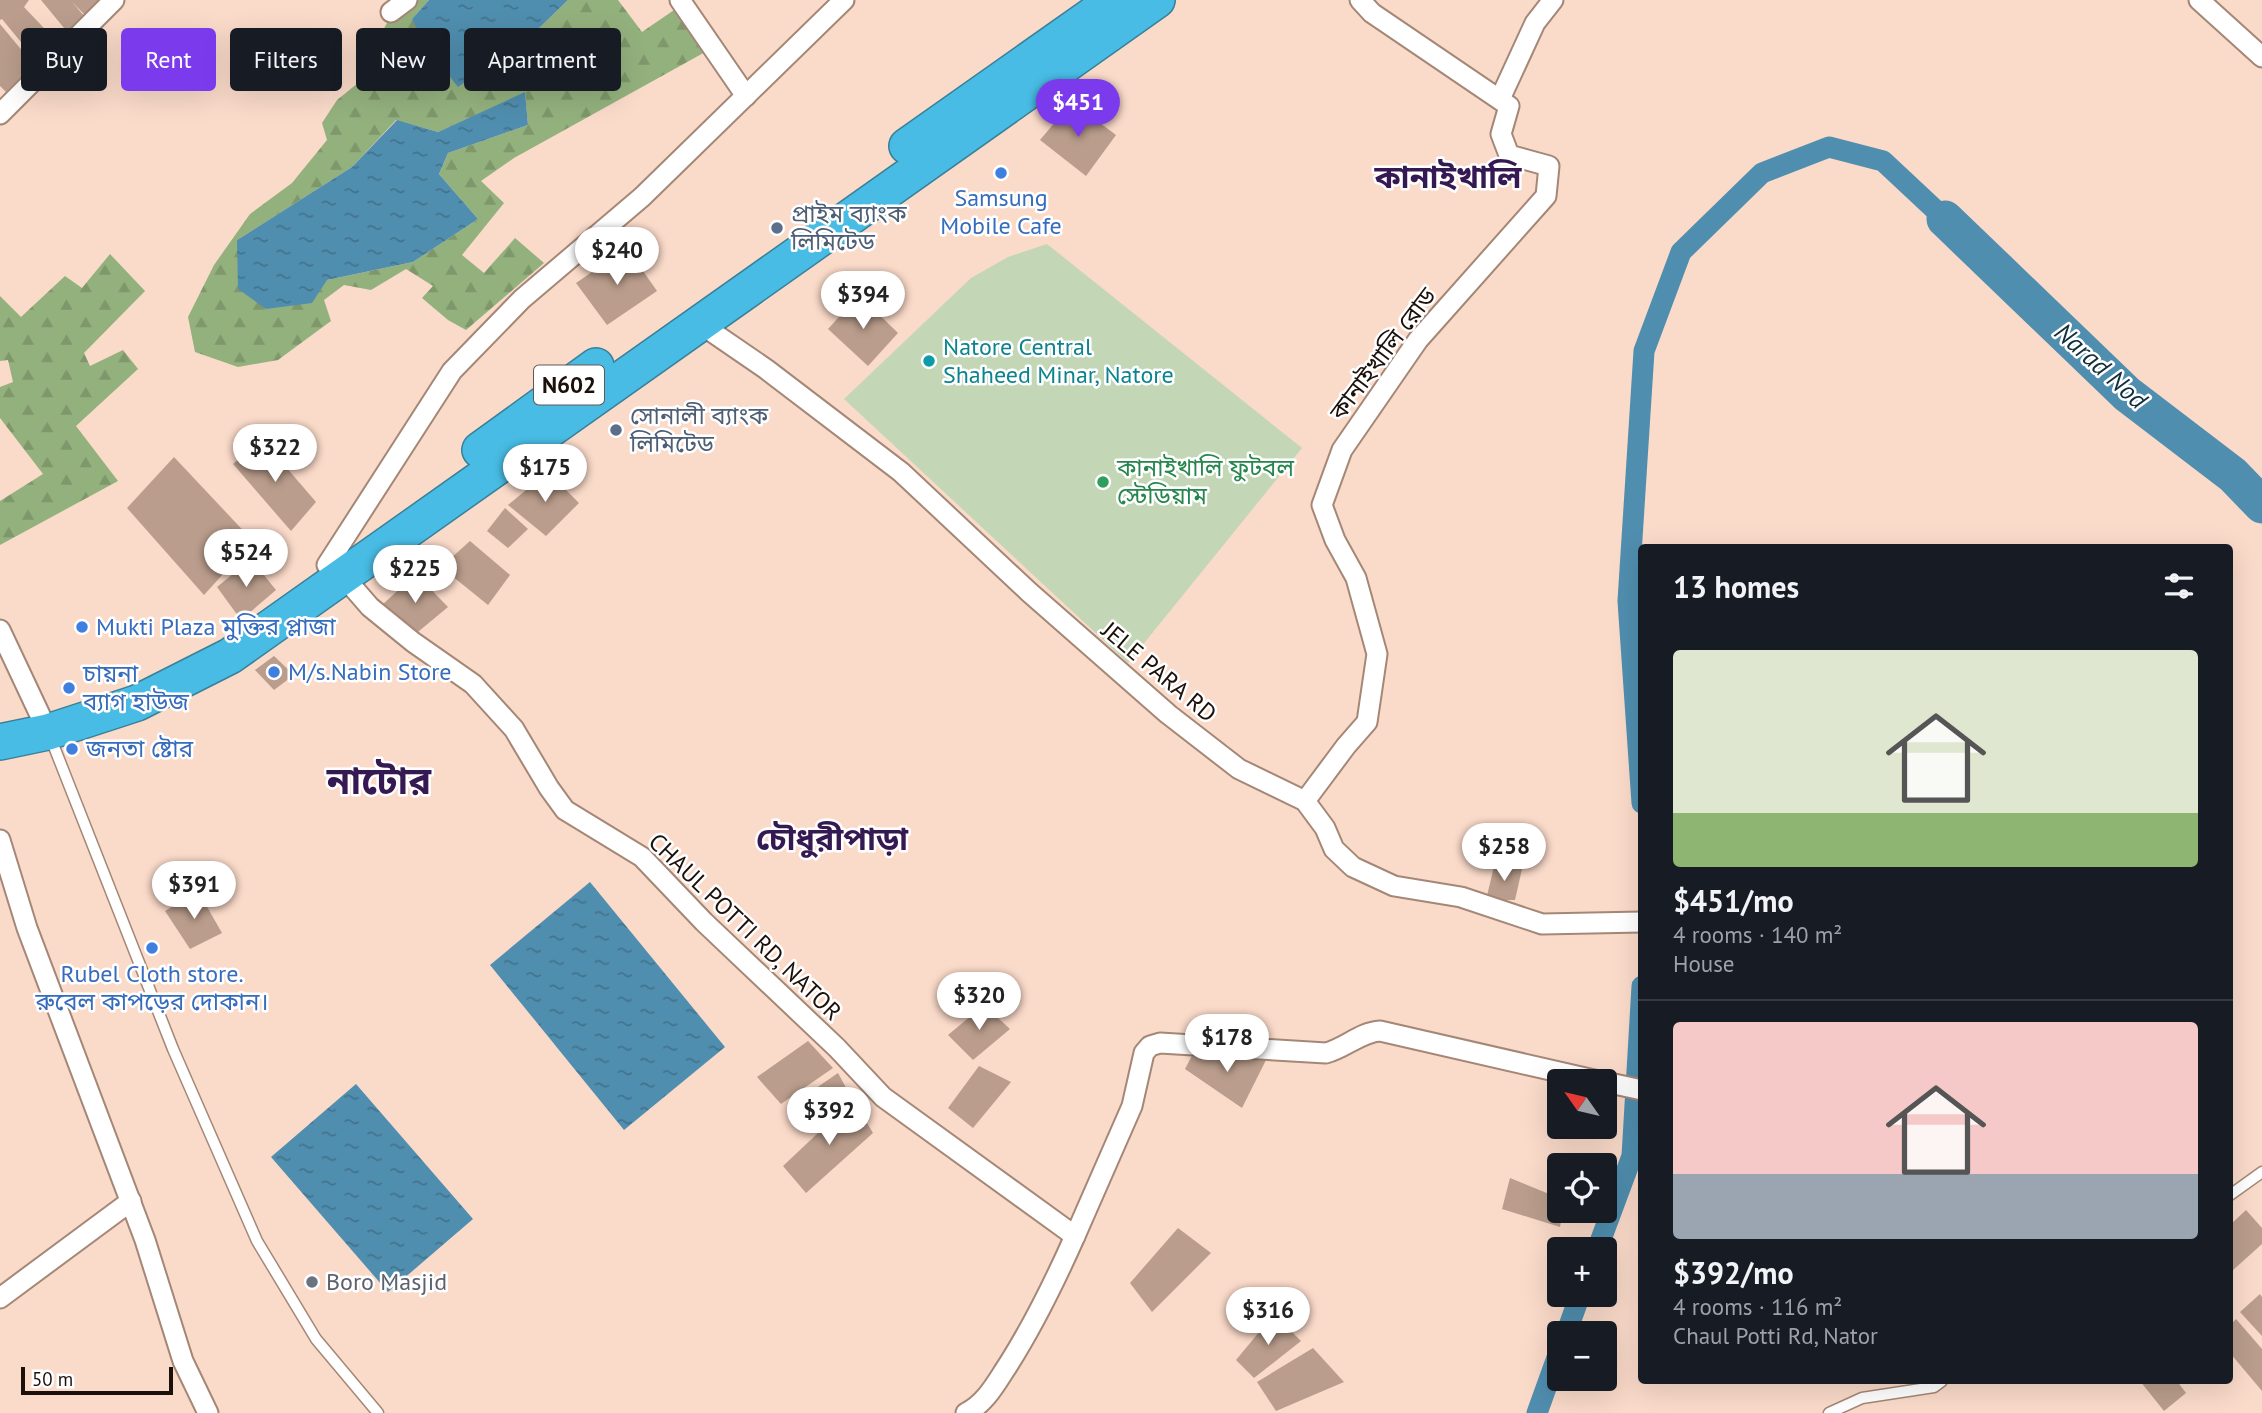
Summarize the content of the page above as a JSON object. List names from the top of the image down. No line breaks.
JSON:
{"streets":{"highway":["N602"],"street":["কানাইখালি রোড","JELE PARA RD","CHAUL POTTI RD, NATOR"]},"crossings":[["কানাইখালি রোড","JELE PARA RD"],["N602","JELE PARA RD"],["N602","CHAUL POTTI RD, NATOR"]],"districts":["কানাইখালি","নাটোর","চৌধুরীপাড়া"],"water":["Narad Nod"],"places":["Samsung Mobile Cafe","প্রাইম ব্যাংক লিমিটেড","Natore Central Shaheed Minar, Natore","সোনালী ব্যাংক লিমিটেড","কানাইখালি ফুটবল স্টেডিয়াম","Mukti Plaza মুক্তির প্লাজা","M/s.Nabin Store","চায়না ব্যাগ হাউজ","জনতা ষ্টোর","Rubel Cloth store. রুবেল কাপড়ের দোকান।","Boro Masjid"],"scale_bar":"50 m","north":"top left","page":{"chip":["Buy","Rent","Filters","New","Apartment"],"price":["$451","$240","$394","$322","$175","$524","$225","$258","$391","$320","$178","$392","$316"],"heading":"13 homes","list":[{"name":"$451/mo","note":"4 rooms · 140 m² · House"},{"name":"$392/mo","note":"4 rooms · 116 m² · Chaul Potti Rd, Nator"}],"map_buttons":["+","−"],"scale":"50 m"}}
